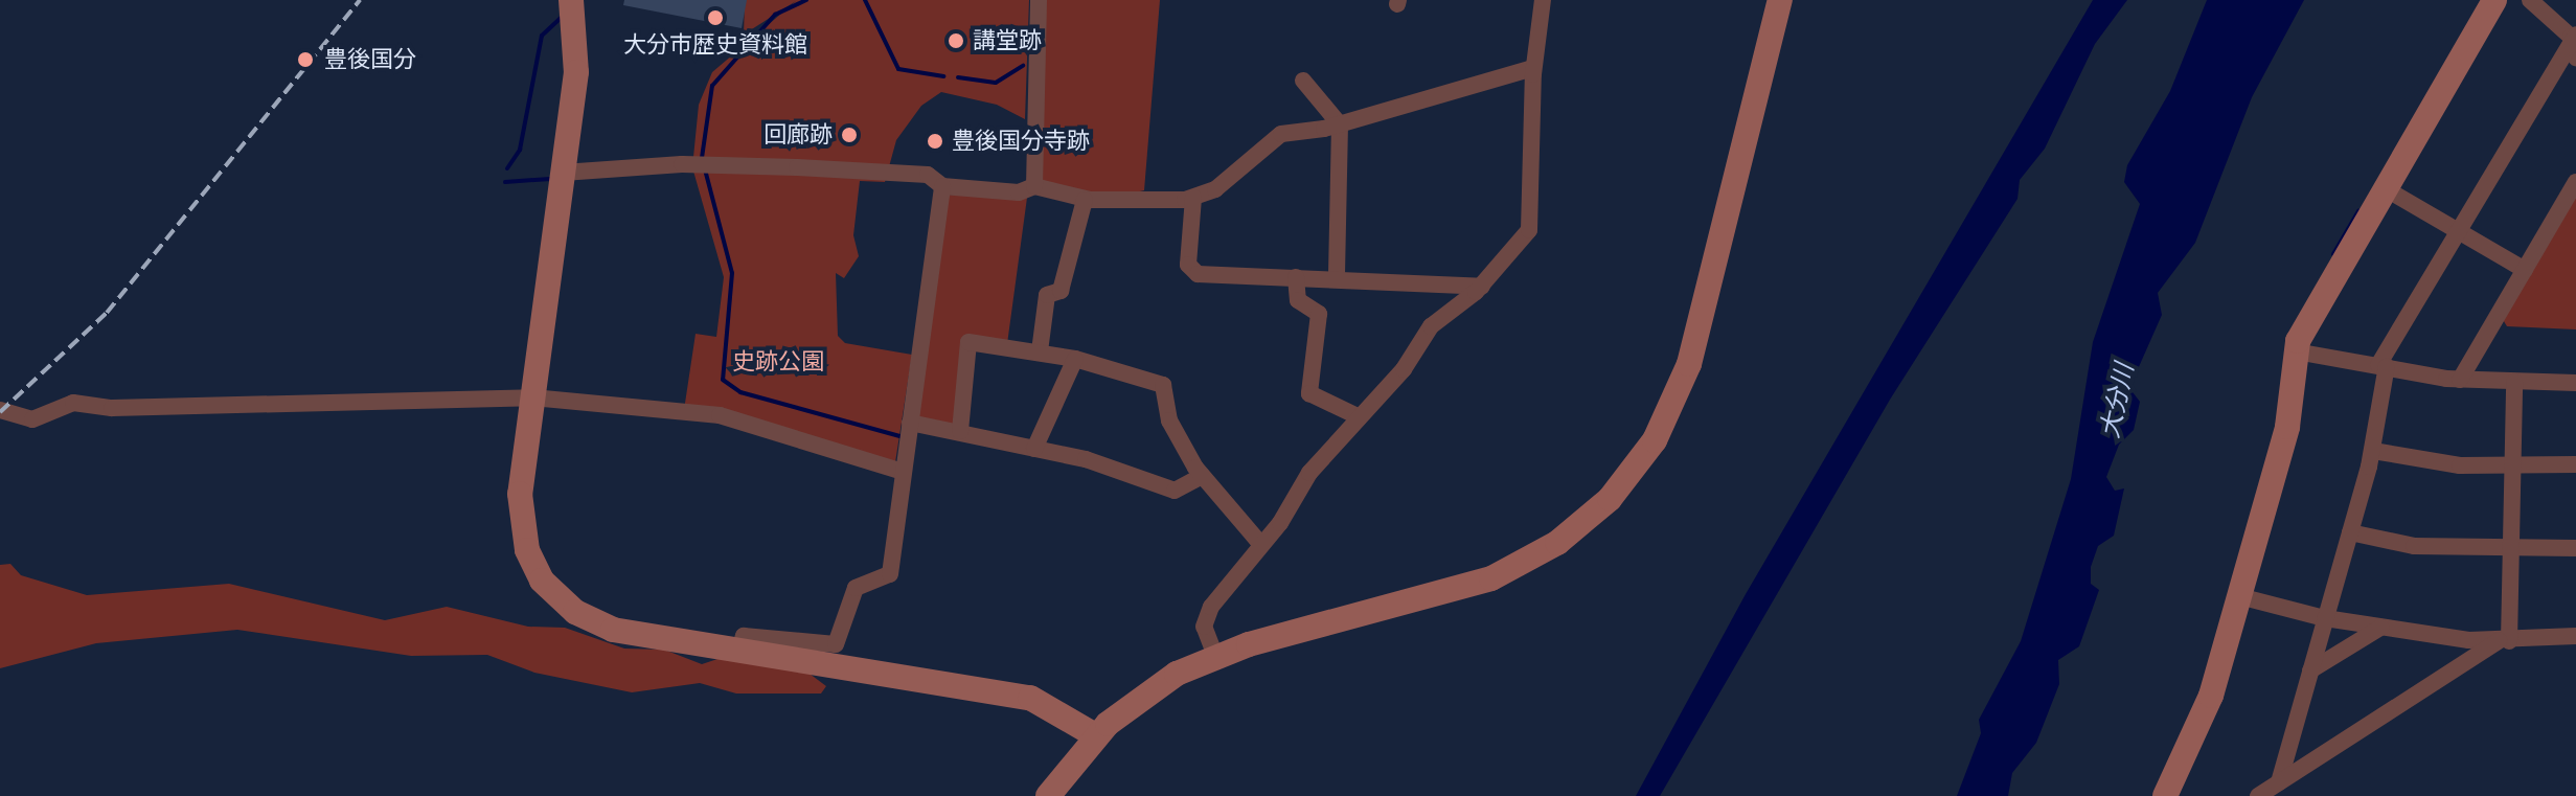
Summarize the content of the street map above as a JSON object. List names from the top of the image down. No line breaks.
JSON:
{"water":["大分川"],"parks":["史跡公園"],"places":["大分市歴史資料館","講堂跡","豊後国分","回廊跡","豊後国分寺跡"]}
